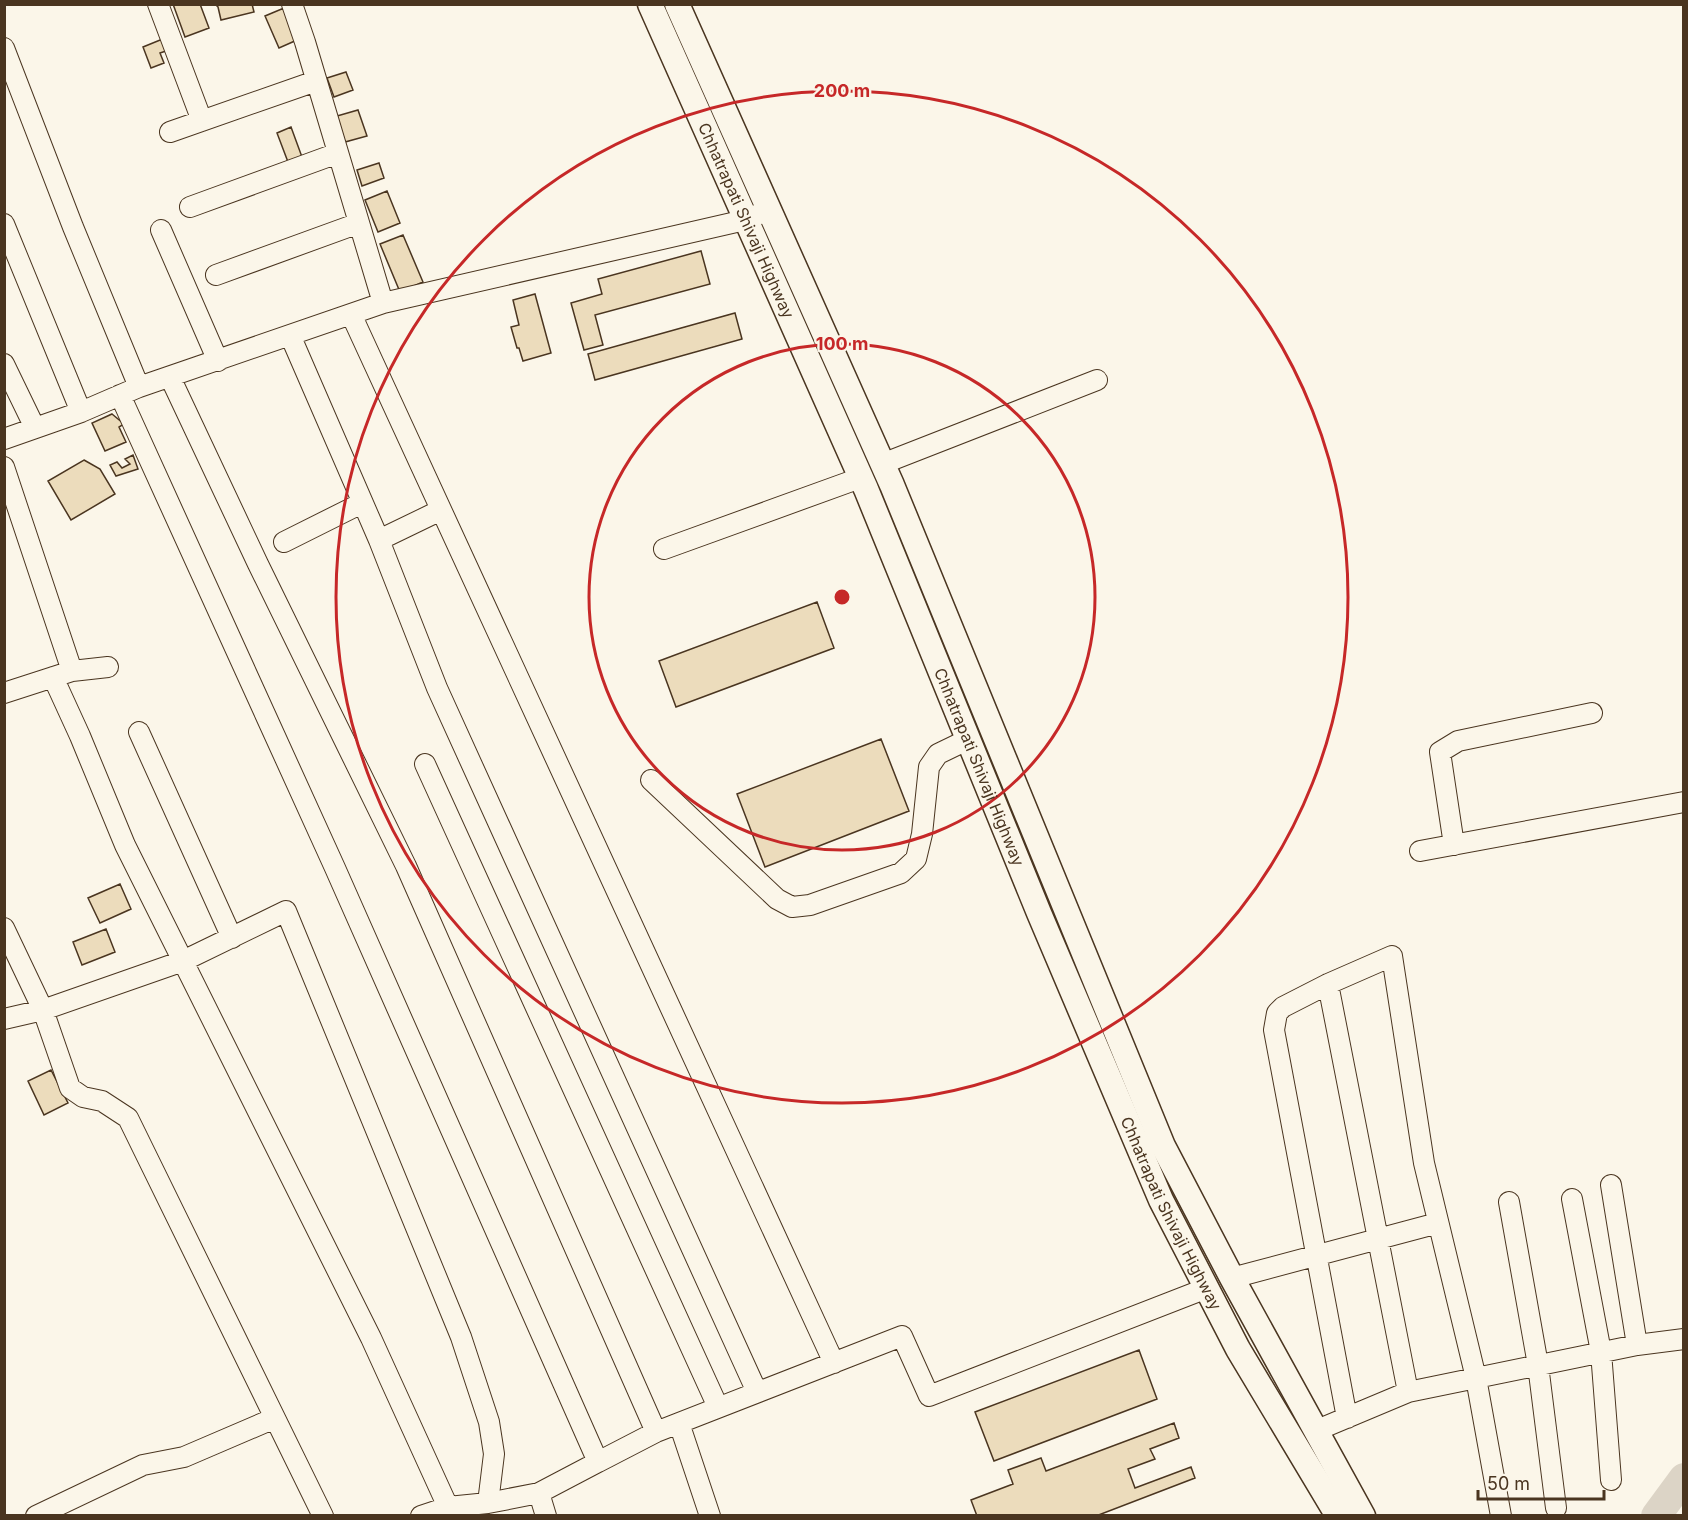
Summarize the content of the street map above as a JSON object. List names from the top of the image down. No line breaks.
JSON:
{"streets":{"main road":["Chhatrapati Shivaji Highway"]},"scale_bar":"50 m","rings":["200 m","100 m"]}
